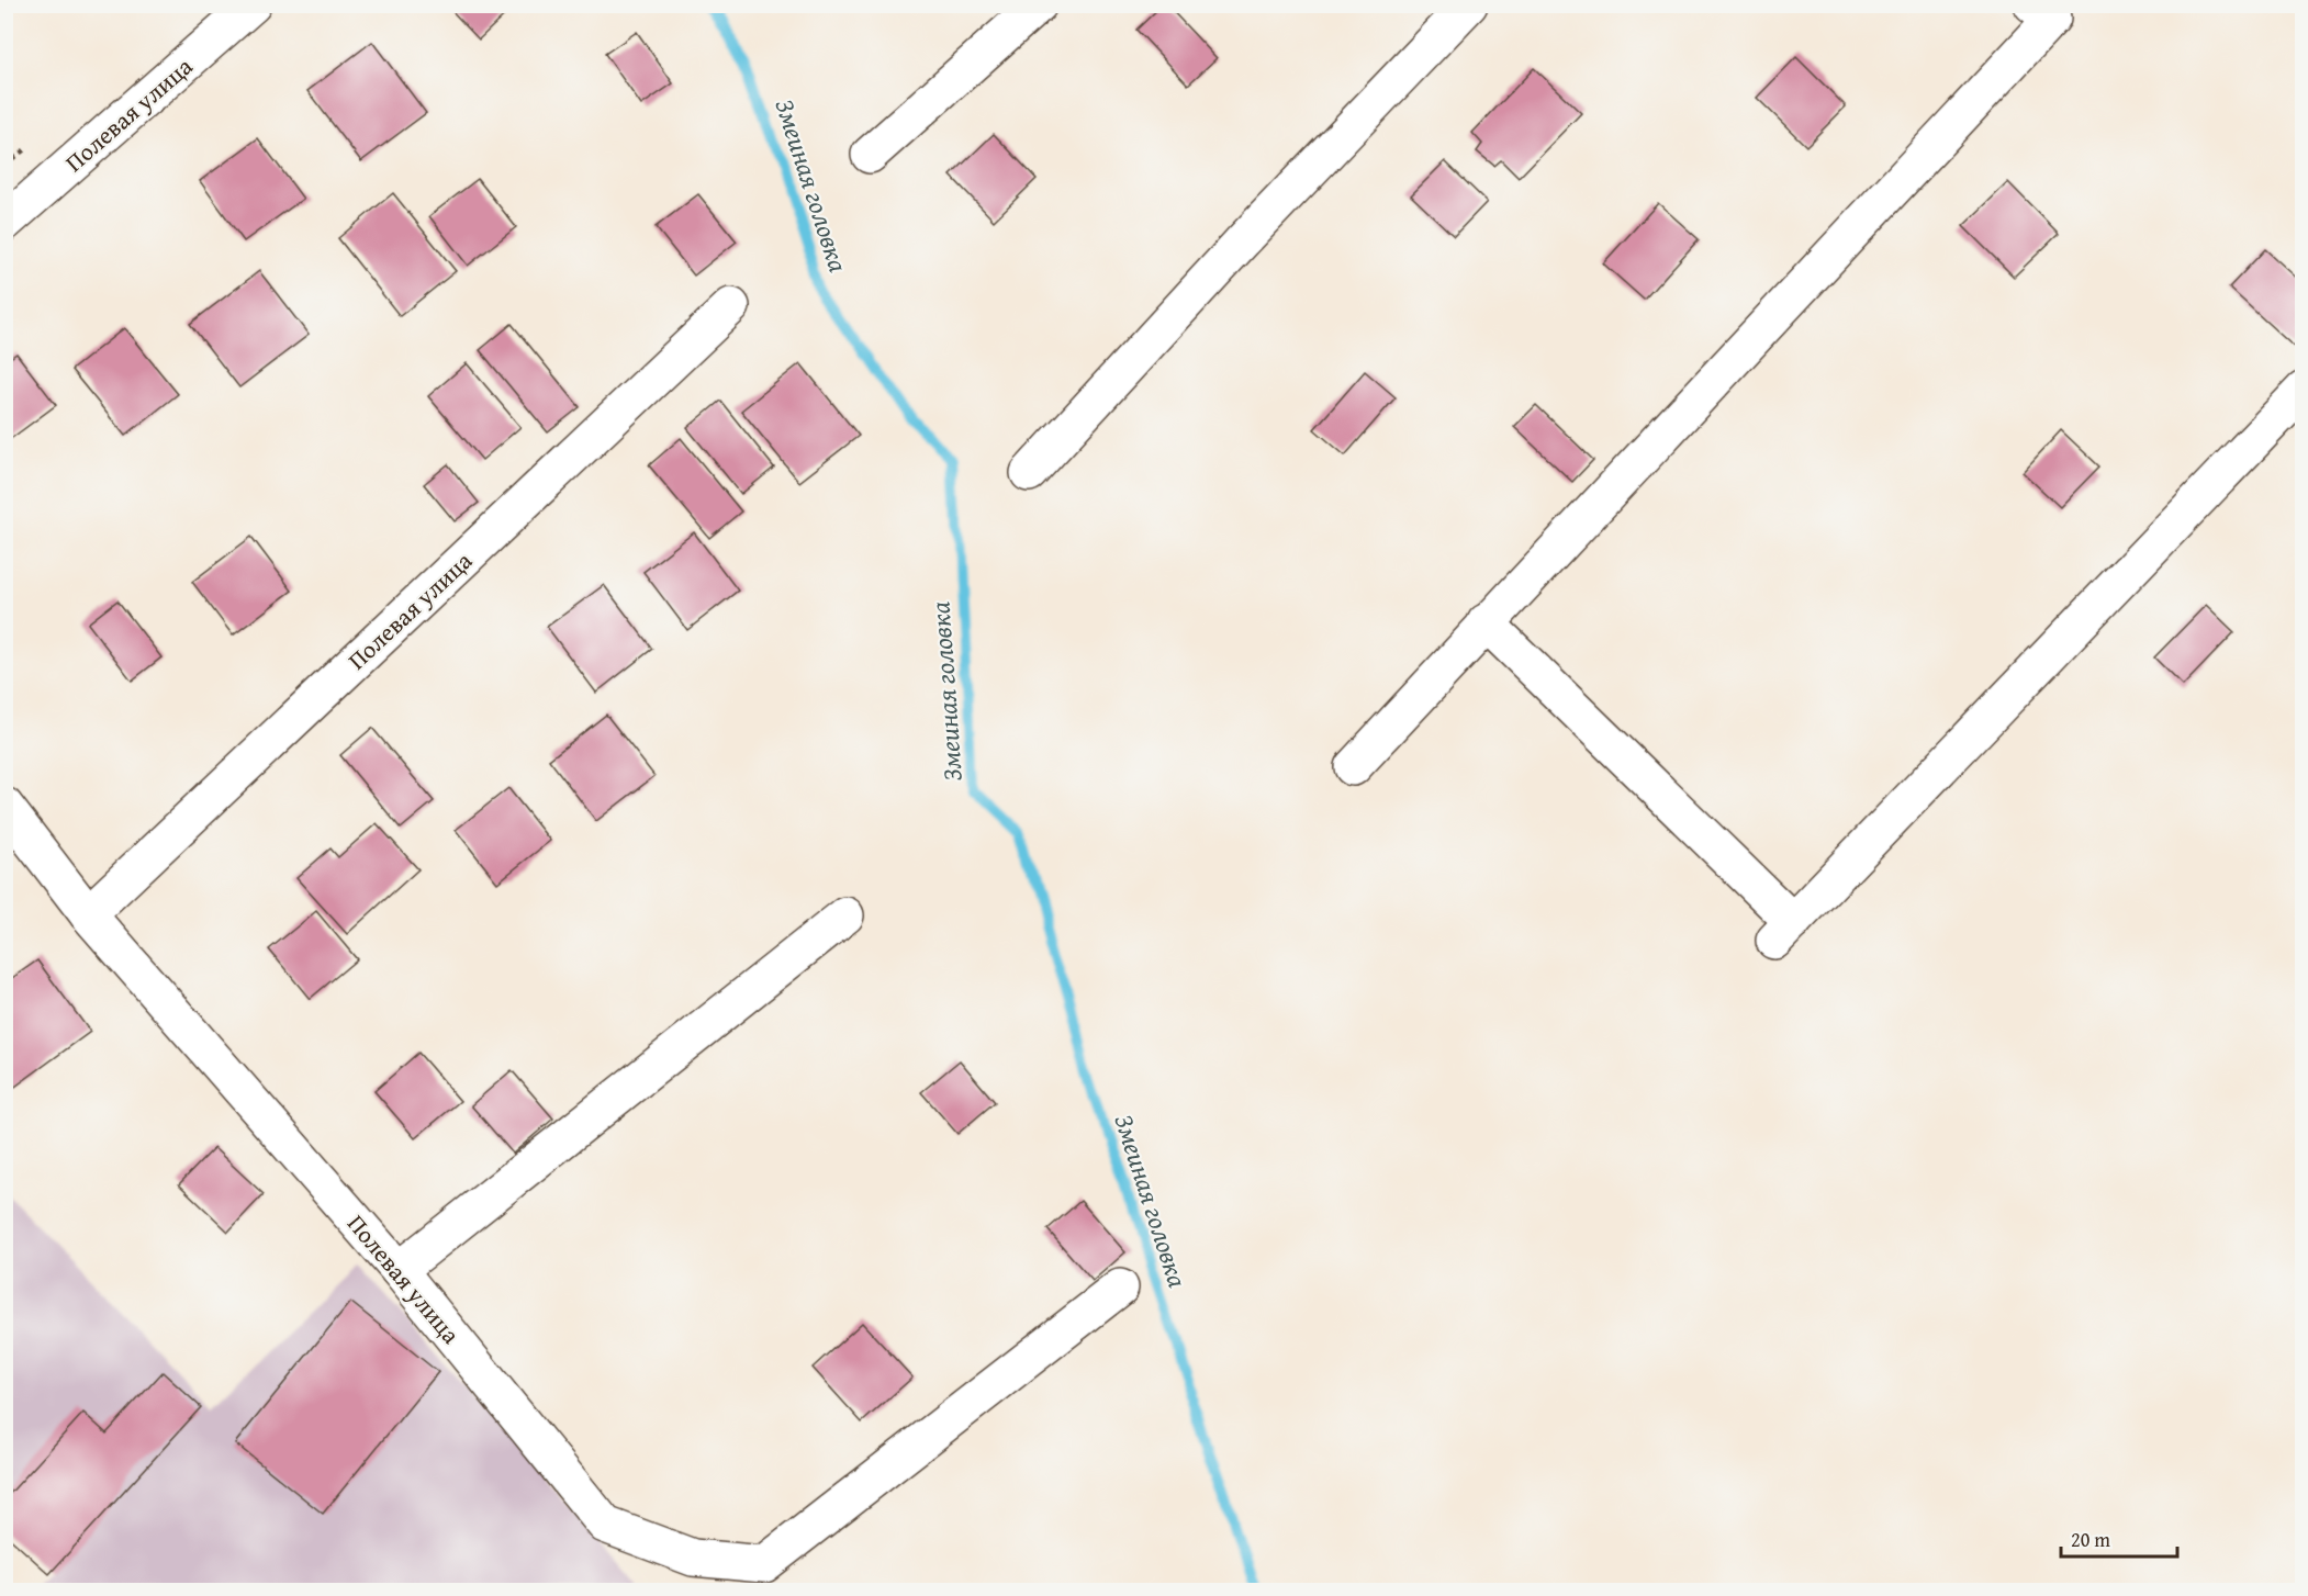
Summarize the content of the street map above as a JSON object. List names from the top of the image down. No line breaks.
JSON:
{"streets":{"street":["Полевая улица"]},"water":["Змеиная головка"],"scale_bar":"20 m"}
